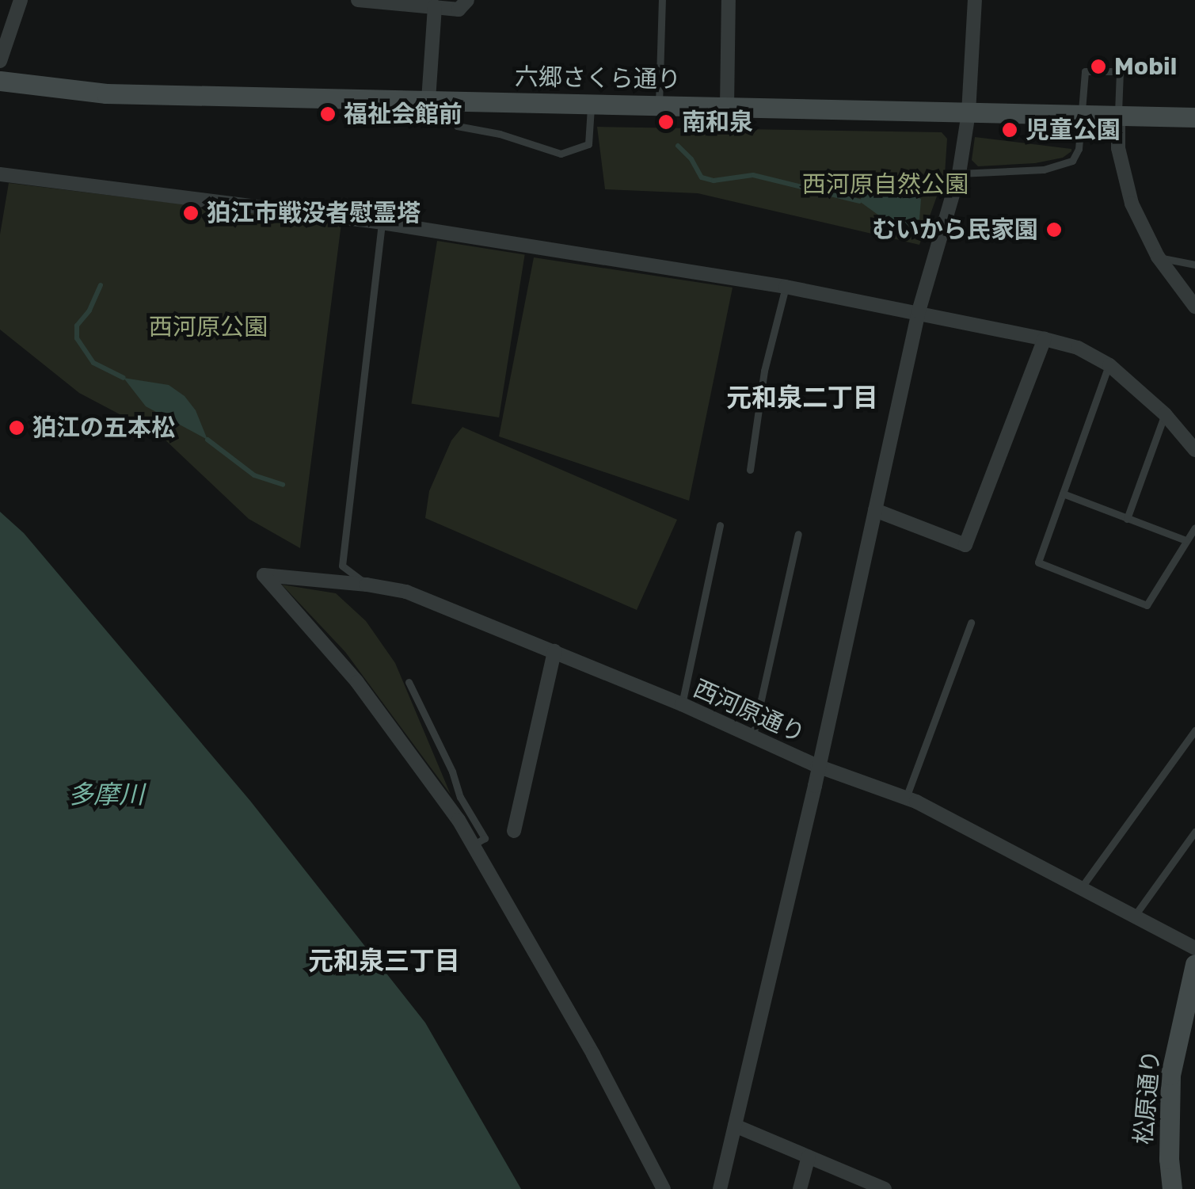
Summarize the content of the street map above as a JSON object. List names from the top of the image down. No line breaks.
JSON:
{"streets":{"main road":["六郷さくら通り","松原通り"],"street":["西河原通り"]},"districts":["元和泉二丁目","元和泉三丁目"],"water":["多摩川"],"parks":["西河原自然公園","西河原公園"],"places":["Mobil","福祉会館前","南和泉","児童公園","狛江市戦没者慰霊塔","むいから民家園","狛江の五本松"]}
